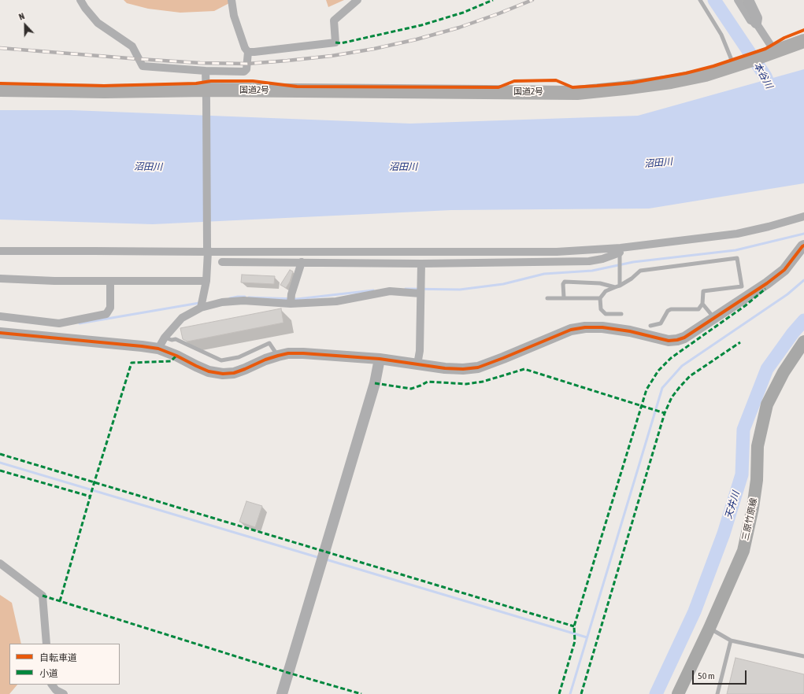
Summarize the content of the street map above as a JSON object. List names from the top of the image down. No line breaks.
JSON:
{"streets":{"highway":["国道2号"],"main road":["三原竹原線"]},"water":["本谷川","沼田川","天井川"],"legend":["自転車道","小道"],"scale_bar":"50 m","north":"top"}
